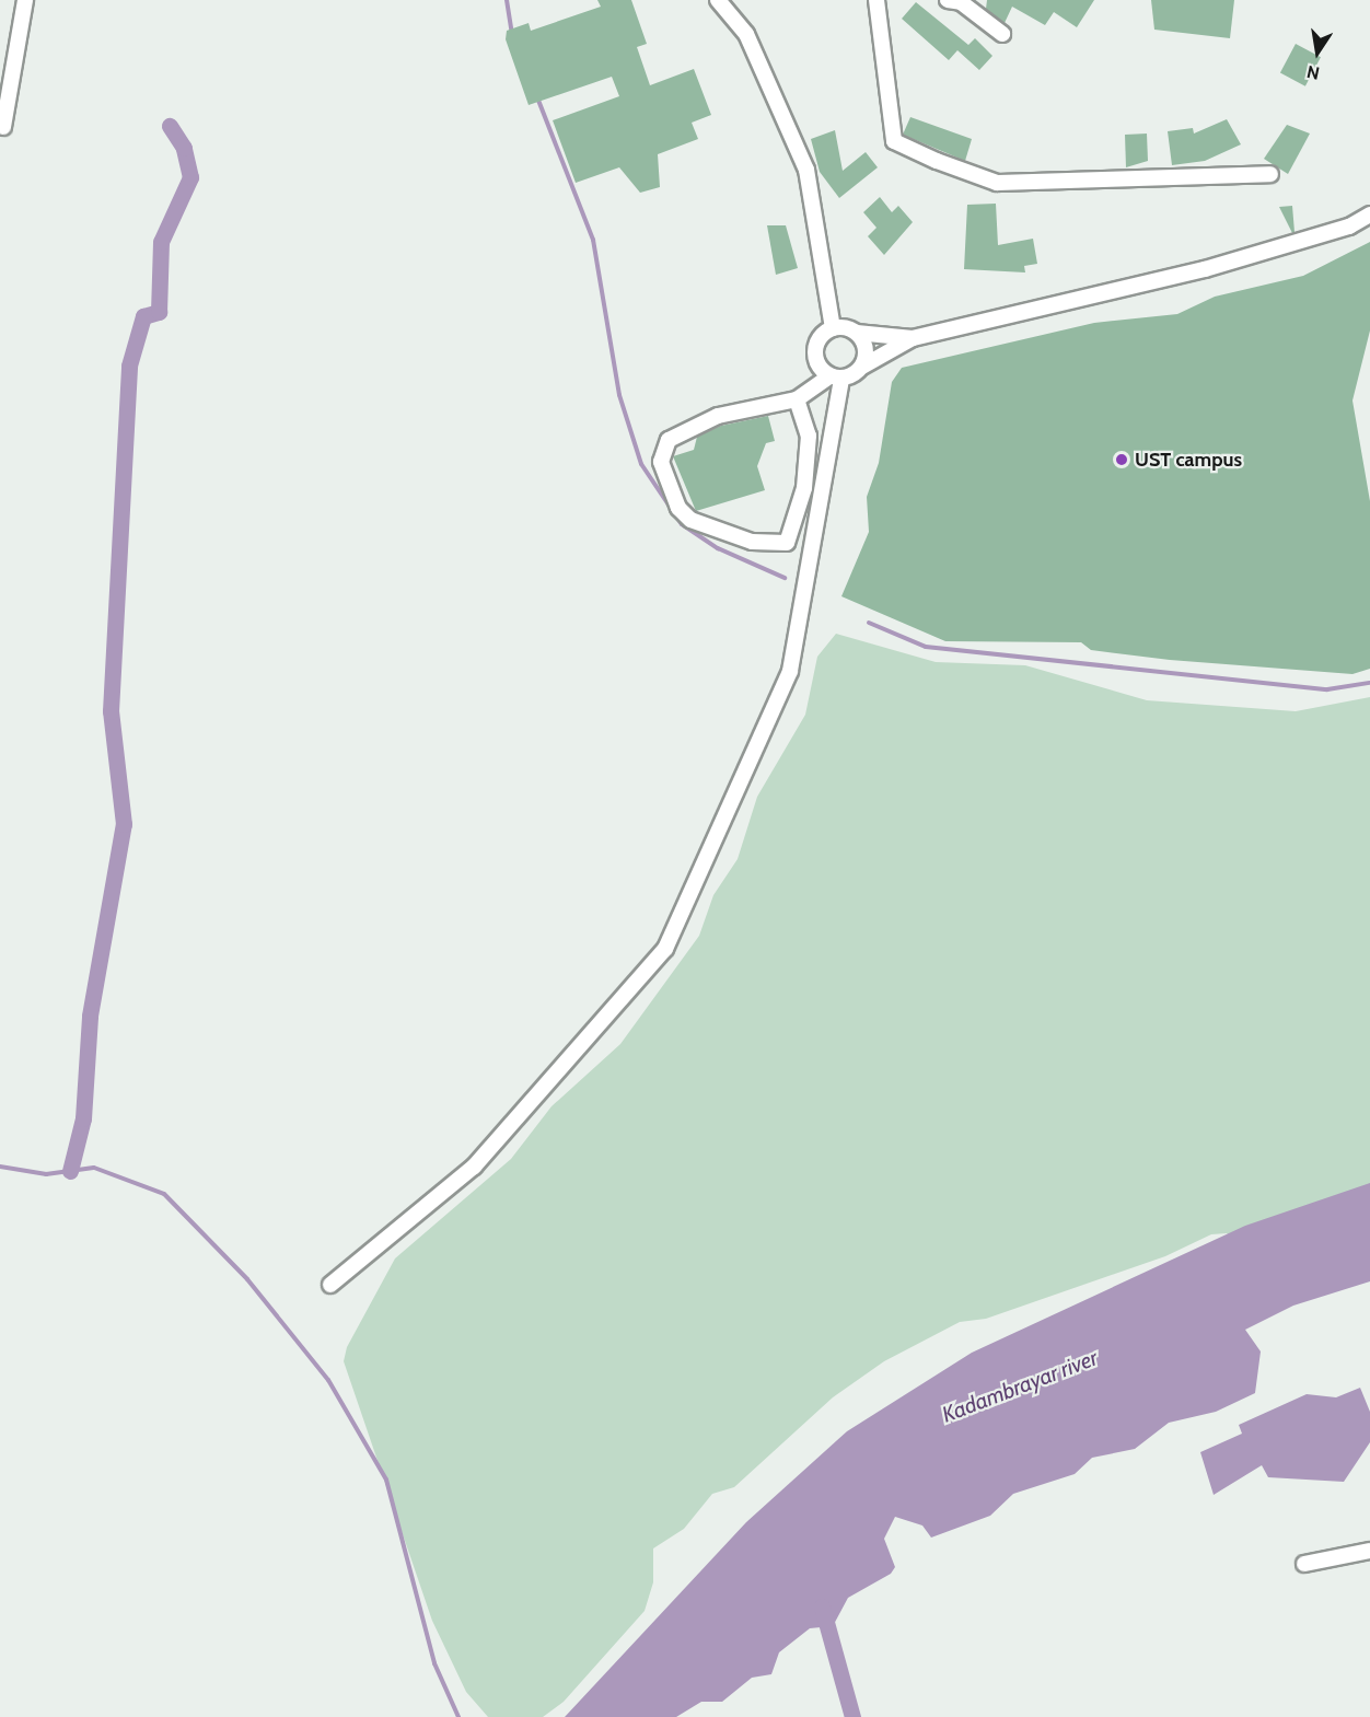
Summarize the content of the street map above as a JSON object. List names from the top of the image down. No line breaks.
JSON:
{"water":["Kadambrayar river"],"places":["UST campus"],"north":"bottom"}
